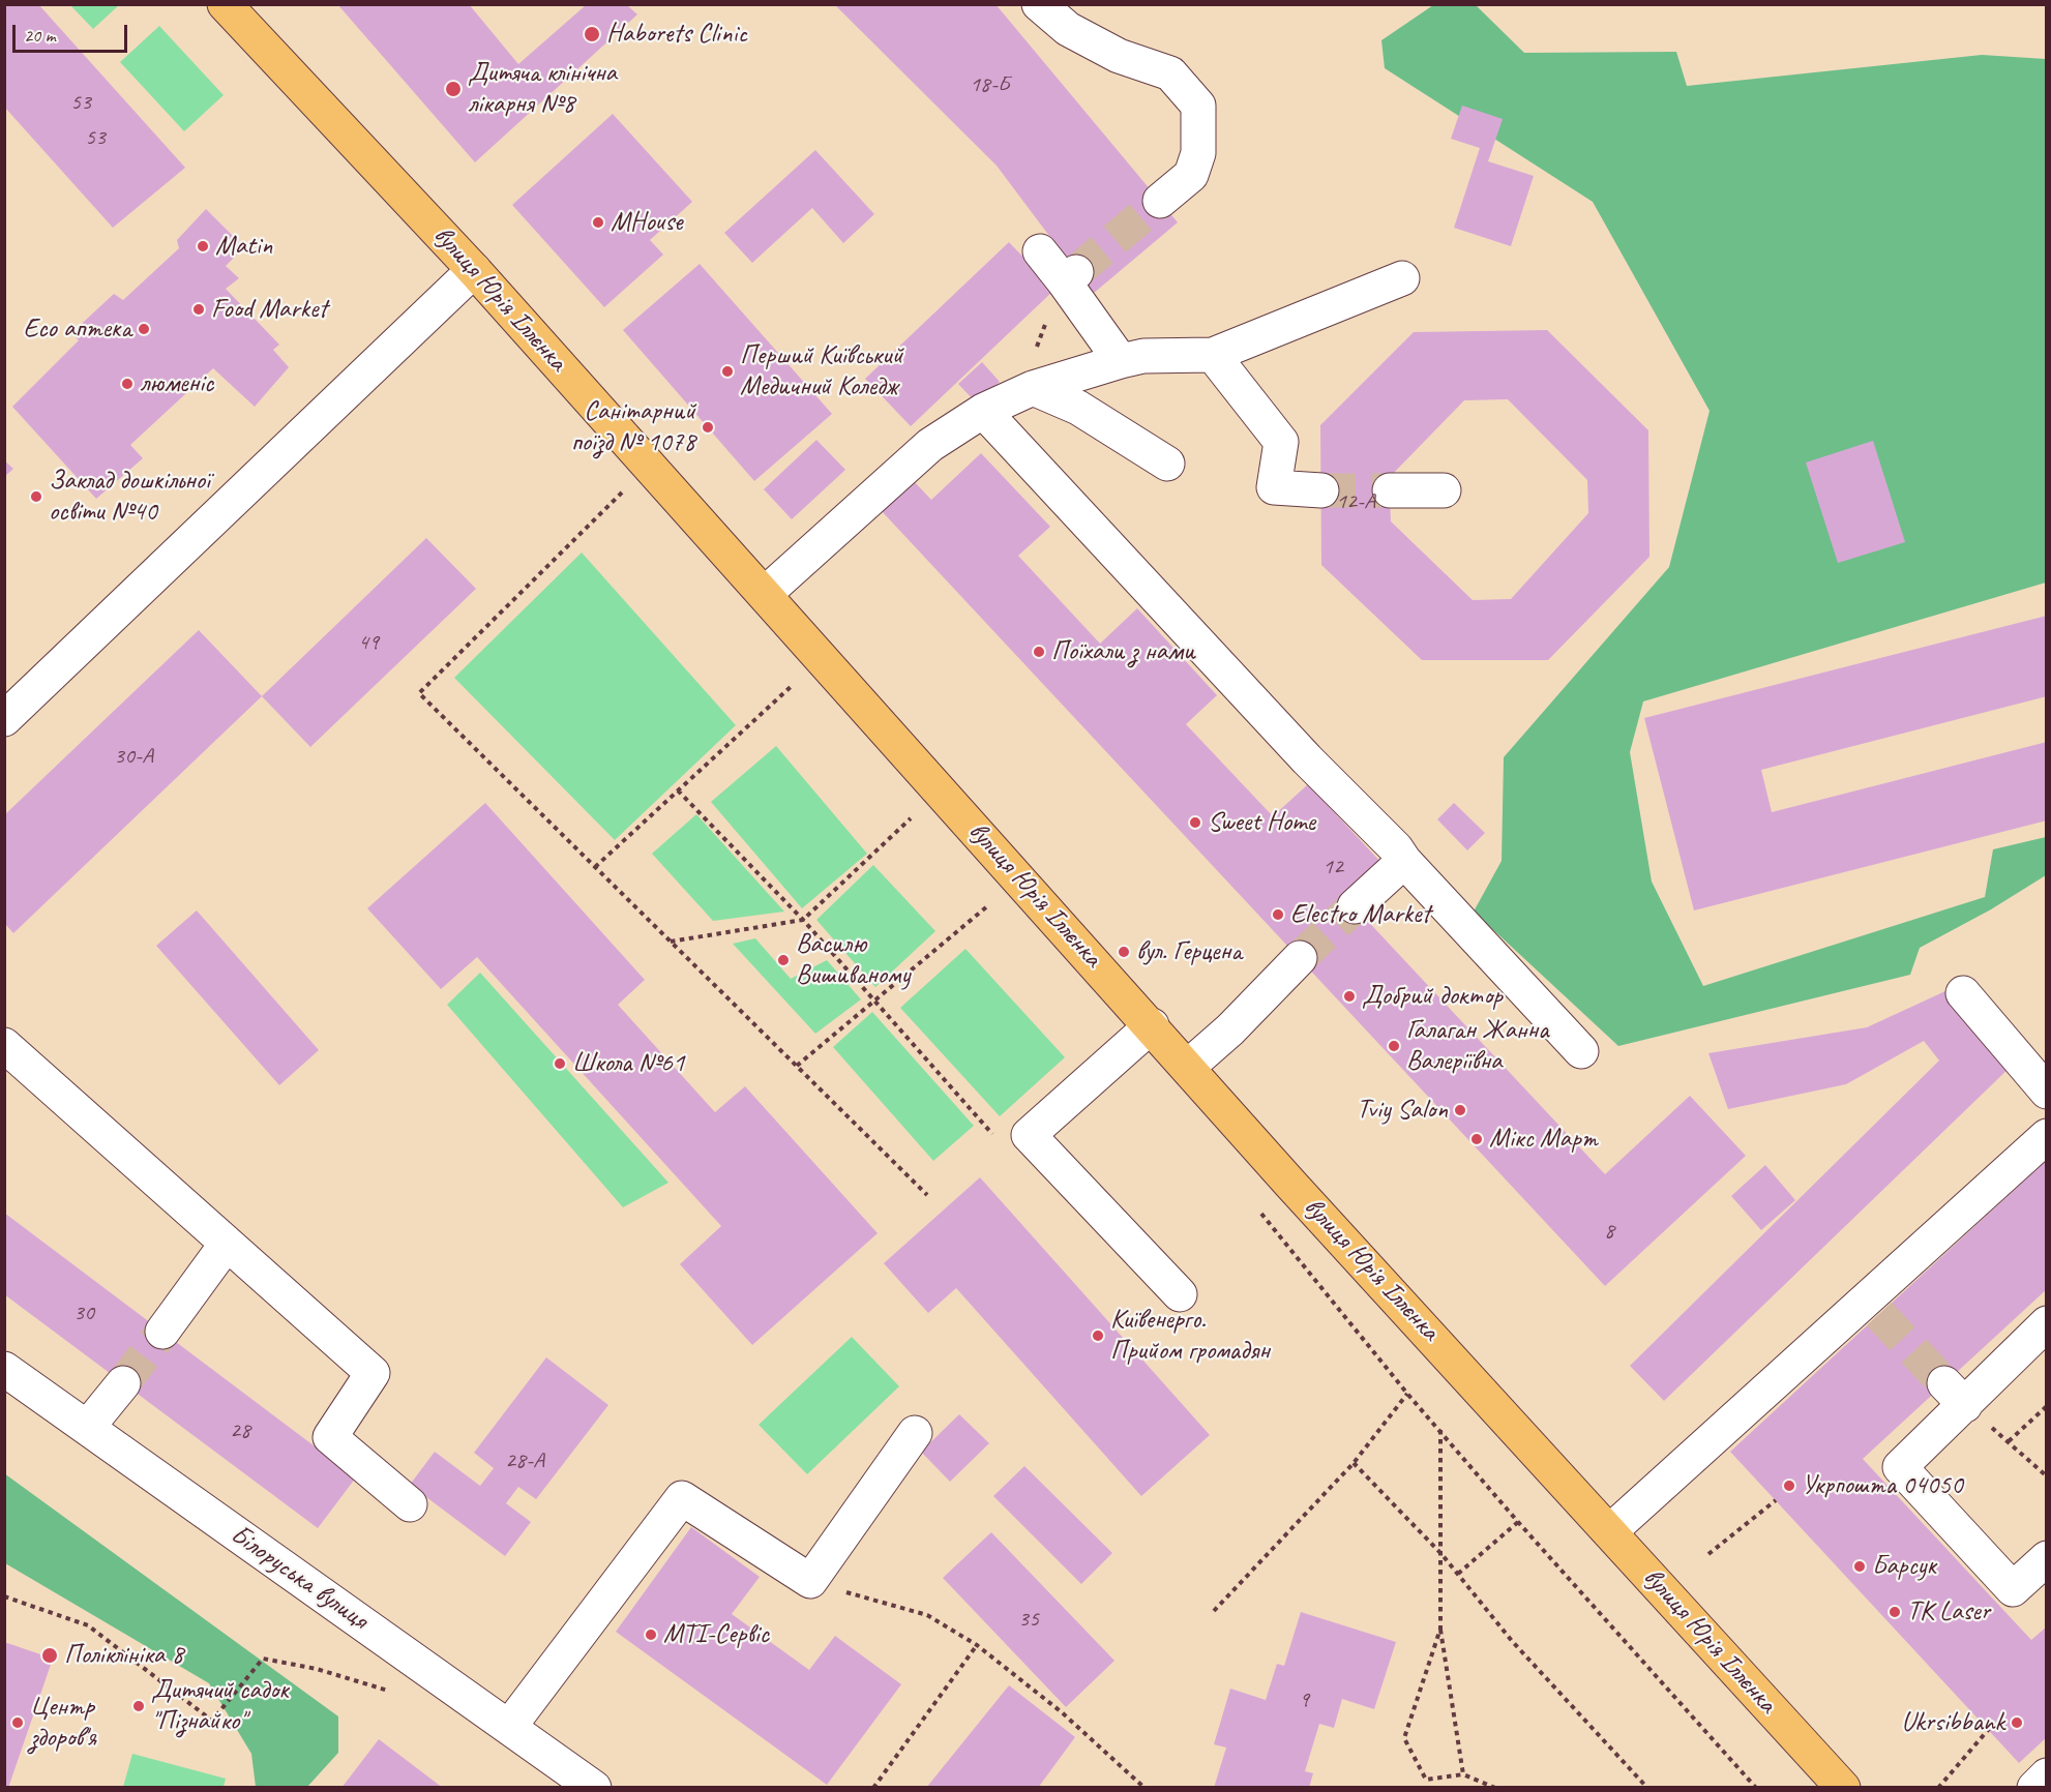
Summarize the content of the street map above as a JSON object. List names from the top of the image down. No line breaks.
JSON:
{"streets":{"main road":["вулиця Юрія Іллєнка"],"street":["Білоруська вулиця"]},"places":["Haborets Clinic","Дитяча клінічна лікарня №8","MHouse","Matin","Food Market","Eco аптека","Перший Київський Медичний Коледж","люменіс","Санітарний поїзд № 1078","Заклад дошкільної освіти №40","Поїхали з нами","Sweet Home","Electro Market","вул. Герцена","Василю Вишиваному","Добрий доктор","Галаган Жанна Валеріївна","Школа №61","Tviy Salon","Мікс Март","Київенерго. Прийом громадян","Укрпошта 04050","Барсук","TK Laser","МТІ-Сервіс","Поліклініка 8","Дитячий садок \"Пізнайко\"","Центр здоров'я","Ukrsibbank"],"house_numbers":["18-Б","53","53","12-А","49","30-А","12","8","30","28","28-А","35","9"],"scale_bar":"20 m"}
